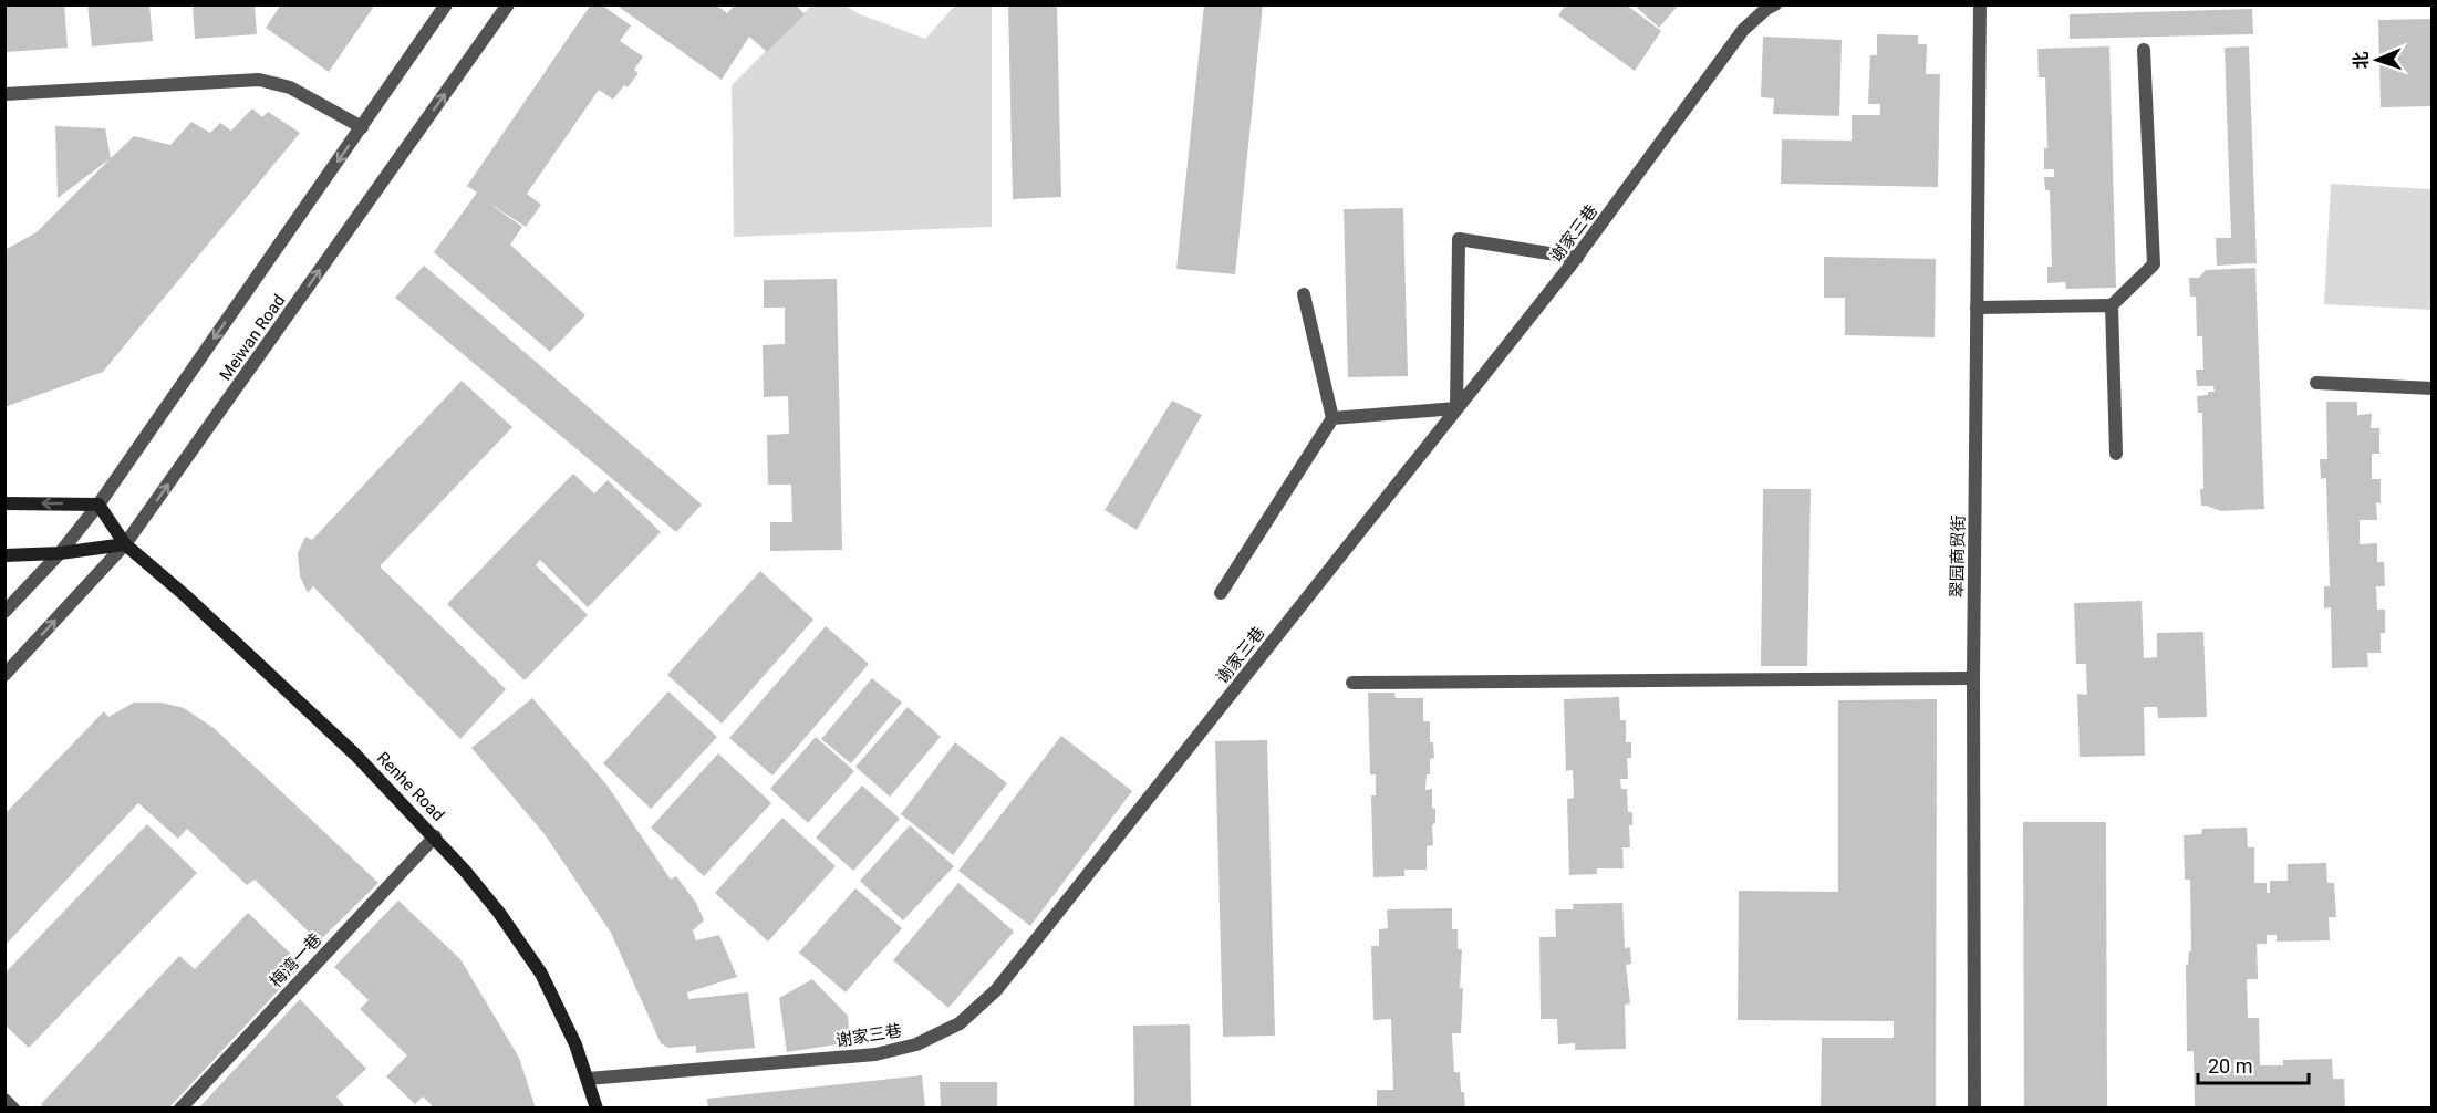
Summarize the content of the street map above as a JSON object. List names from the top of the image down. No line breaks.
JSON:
{"streets":{"main road":["Renhe Road"],"street":["谢家三巷","Meiwan Road","翠园商贸街","梅湾一巷"]},"crossings":[["谢家三巷","Renhe Road"],["Meiwan Road","Renhe Road"],["Renhe Road","梅湾一巷"]],"scale_bar":"20 m","north":"left"}
